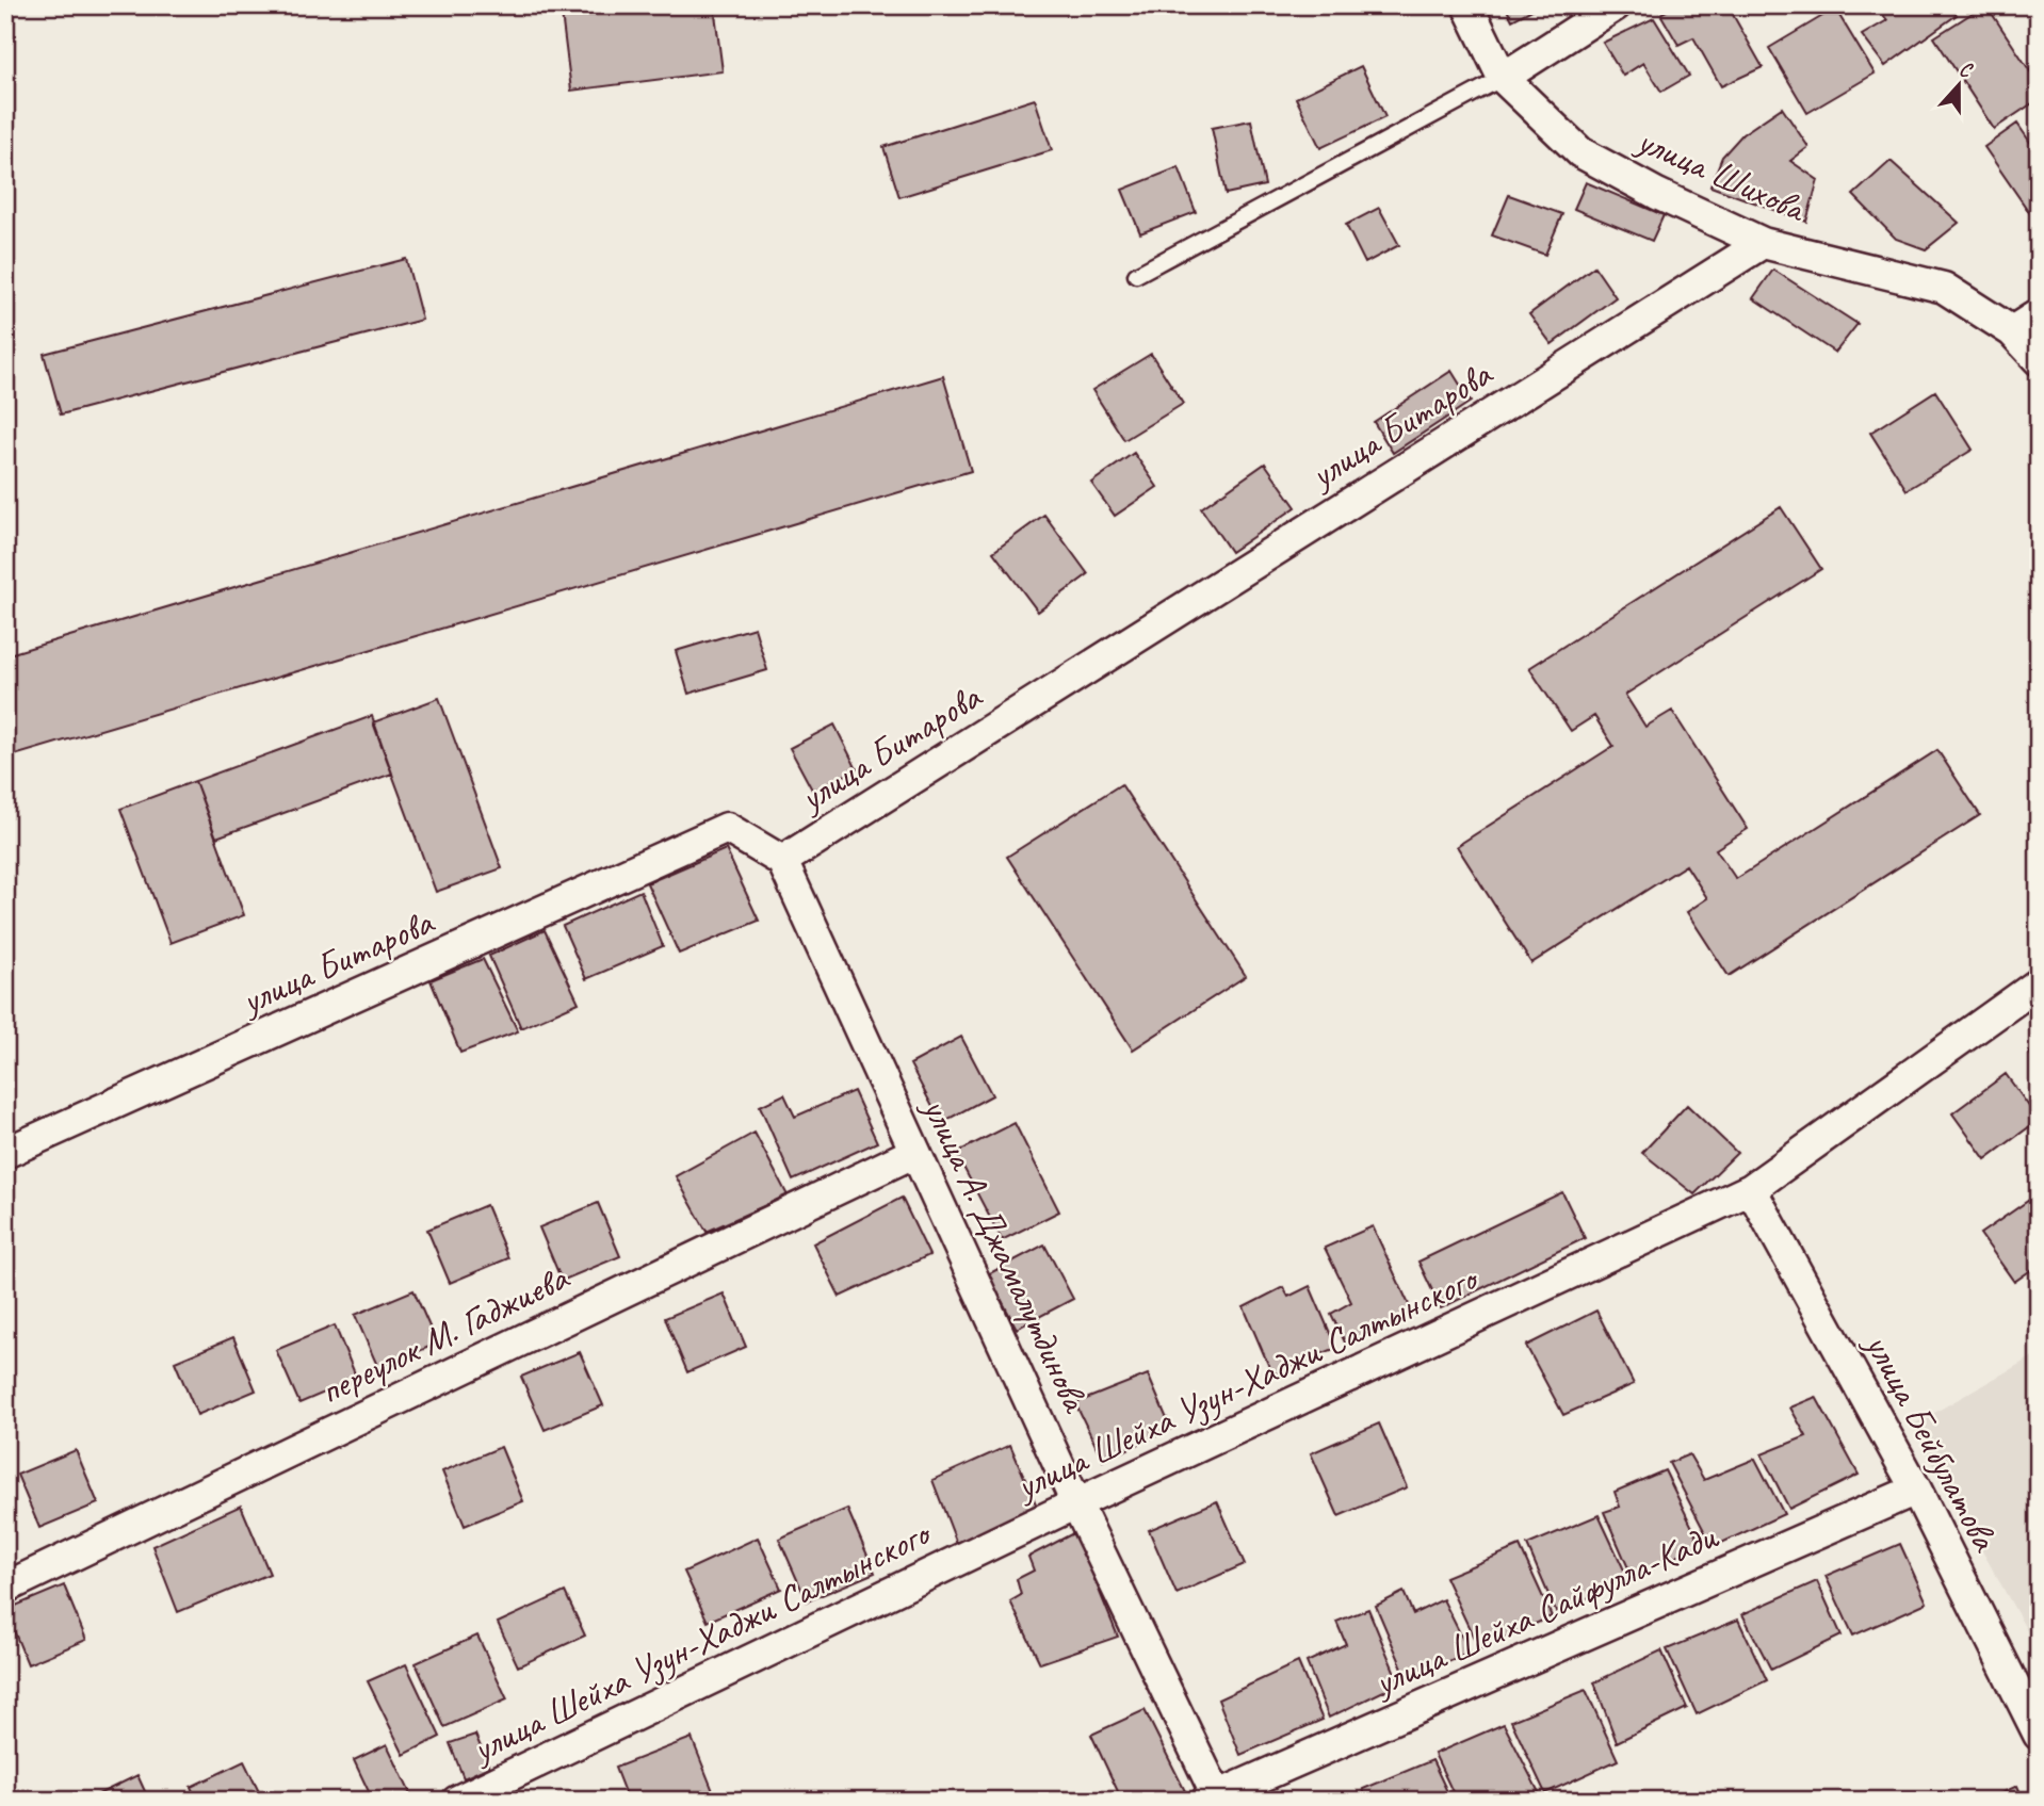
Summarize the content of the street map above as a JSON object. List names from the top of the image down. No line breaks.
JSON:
{"streets":{"street":["улица Шихова","улица Битарова","улица А. Джамалутдинова","переулок М. Гаджиева","улица Шейха Узун-Хаджи Салтынского","улица Бейбулатова","улица Шейха Сайфулла-Кади"]},"crossings":[["улица Шихова","улица Битарова"],["улица Битарова","улица А. Джамалутдинова"],["улица А. Джамалутдинова","переулок М. Гаджиева"],["улица А. Джамалутдинова","улица Шейха Узун-Хаджи Салтынского"],["улица А. Джамалутдинова","улица Шейха Сайфулла-Кади"],["улица Шейха Узун-Хаджи Салтынского","улица Бейбулатова"],["улица Бейбулатова","улица Шейха Сайфулла-Кади"]],"north":"top"}
